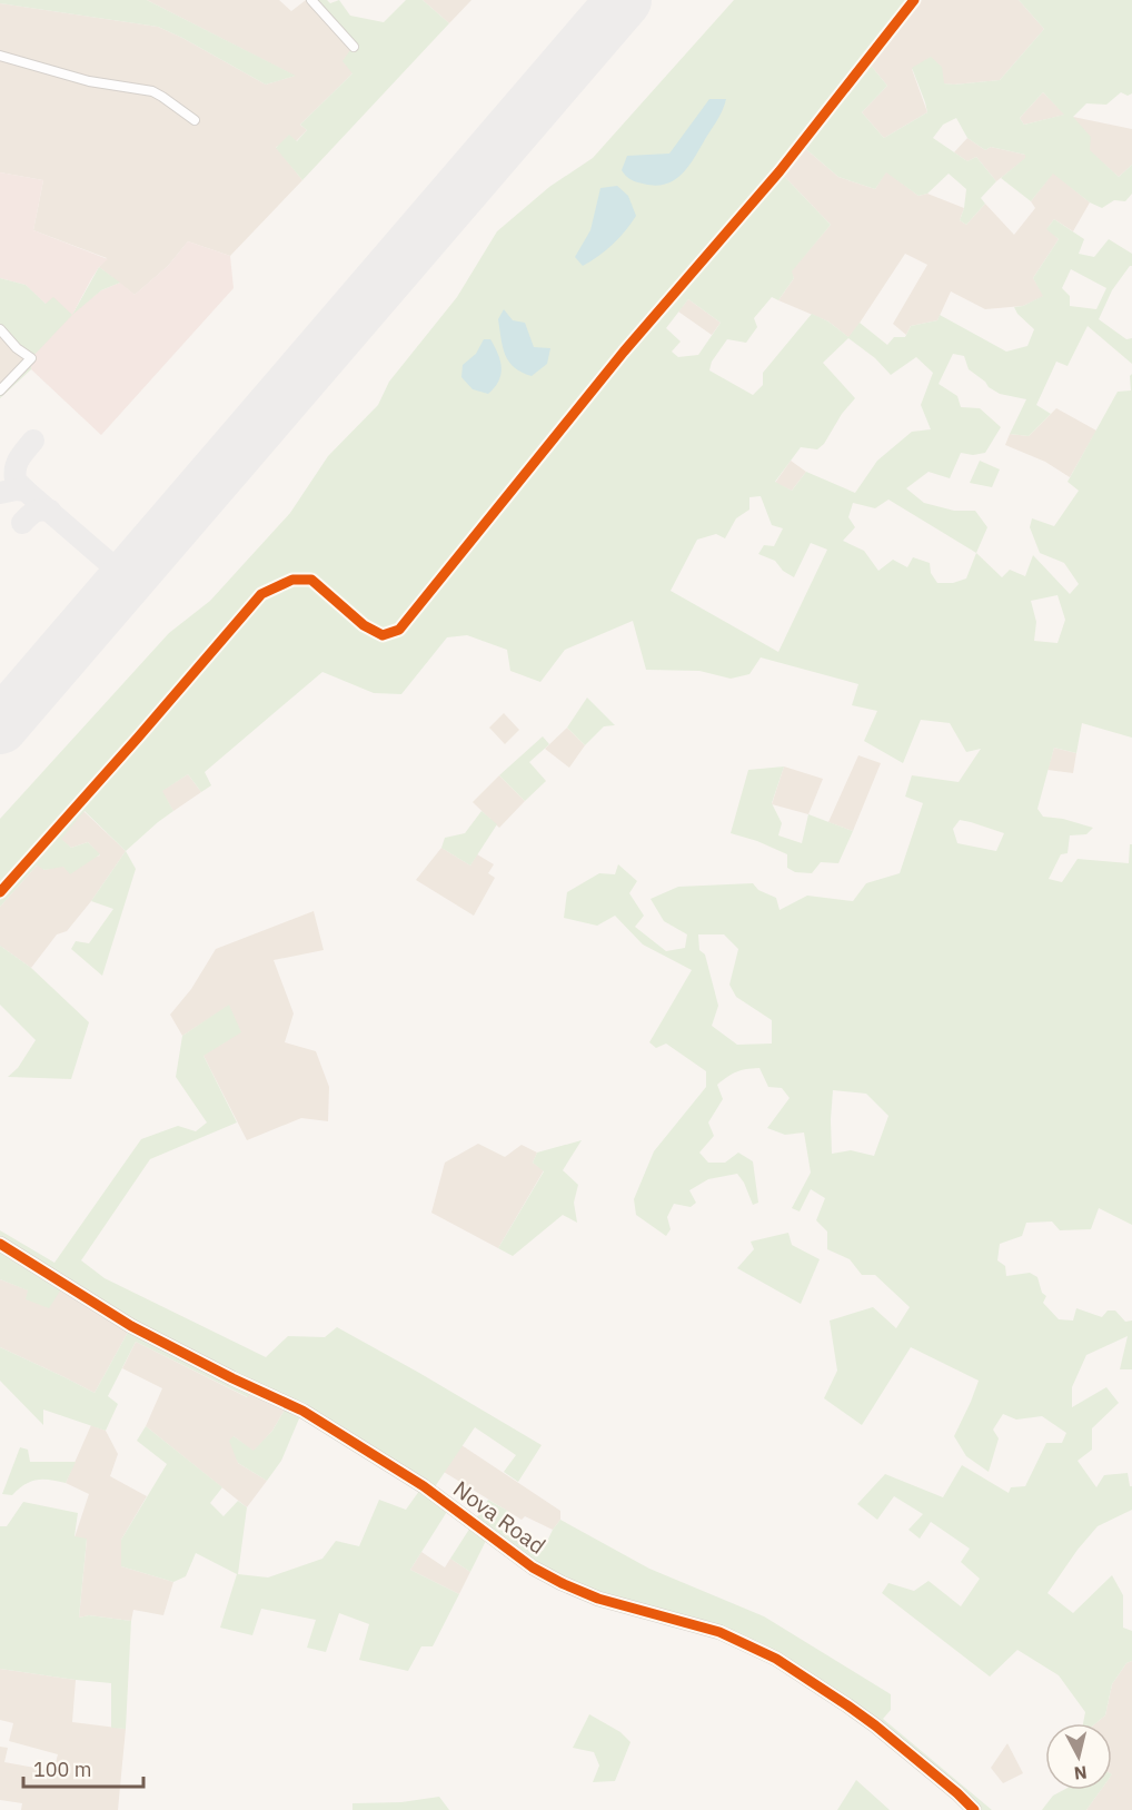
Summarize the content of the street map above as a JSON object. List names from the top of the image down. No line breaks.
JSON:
{"streets":{"street":["Nova Road"]},"scale_bar":"100 m","north":"bottom"}
